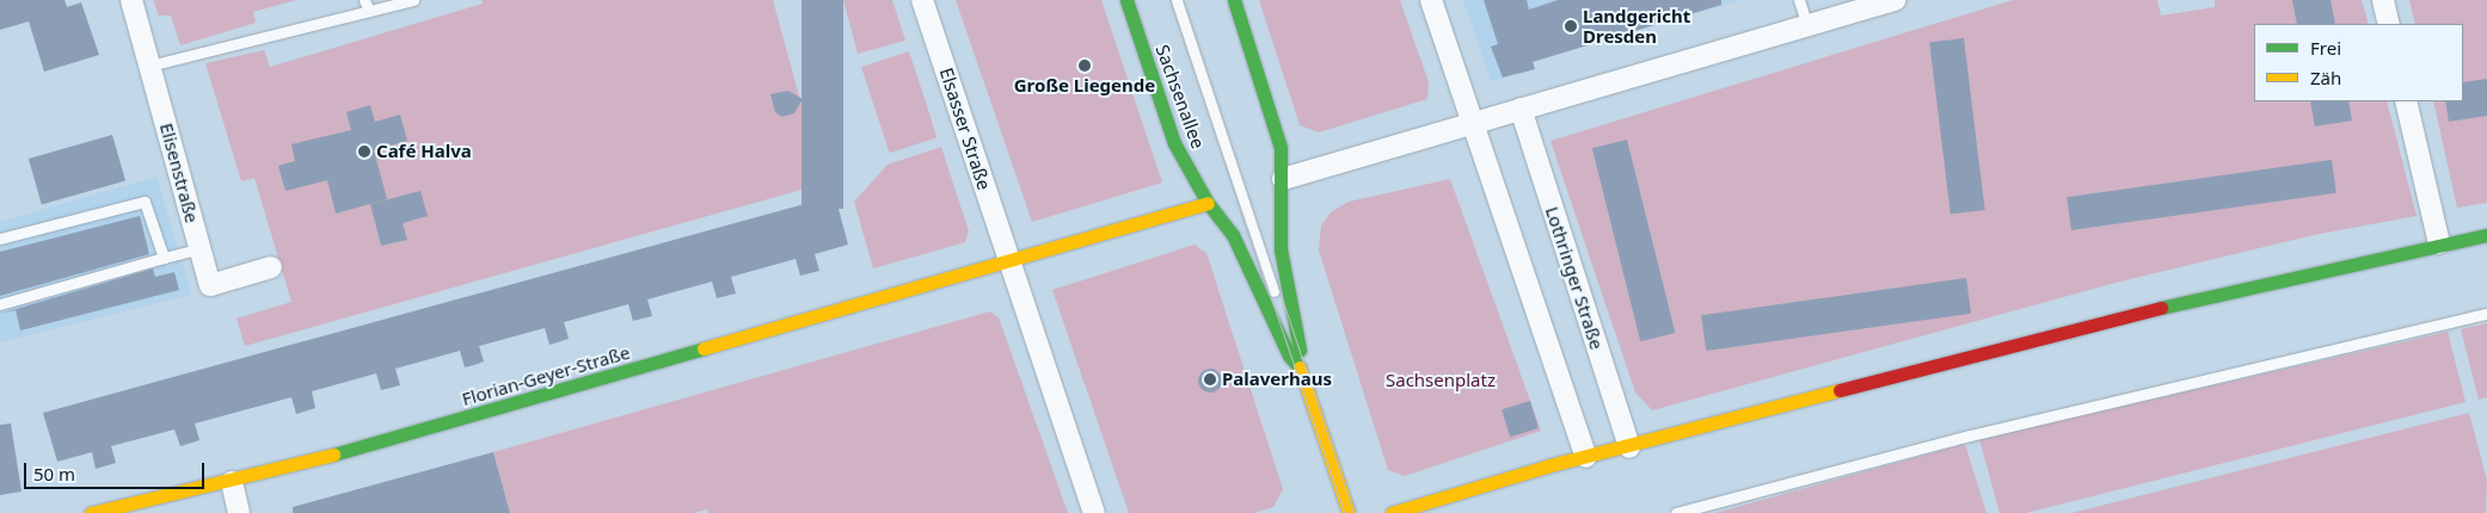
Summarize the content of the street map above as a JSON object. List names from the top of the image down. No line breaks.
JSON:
{"streets":{"main road":["Sachsenallee","Florian-Geyer-Straße"],"street":["Elsasser Straße","Elisenstraße","Lothringer Straße"]},"crossings":[["Elsasser Straße","Florian-Geyer-Straße"]],"parks":["Sachsenplatz"],"places":["Landgericht Dresden","Große Liegende","Café Halva","Palaverhaus"],"legend":["Frei","Zäh"],"scale_bar":"50 m"}
